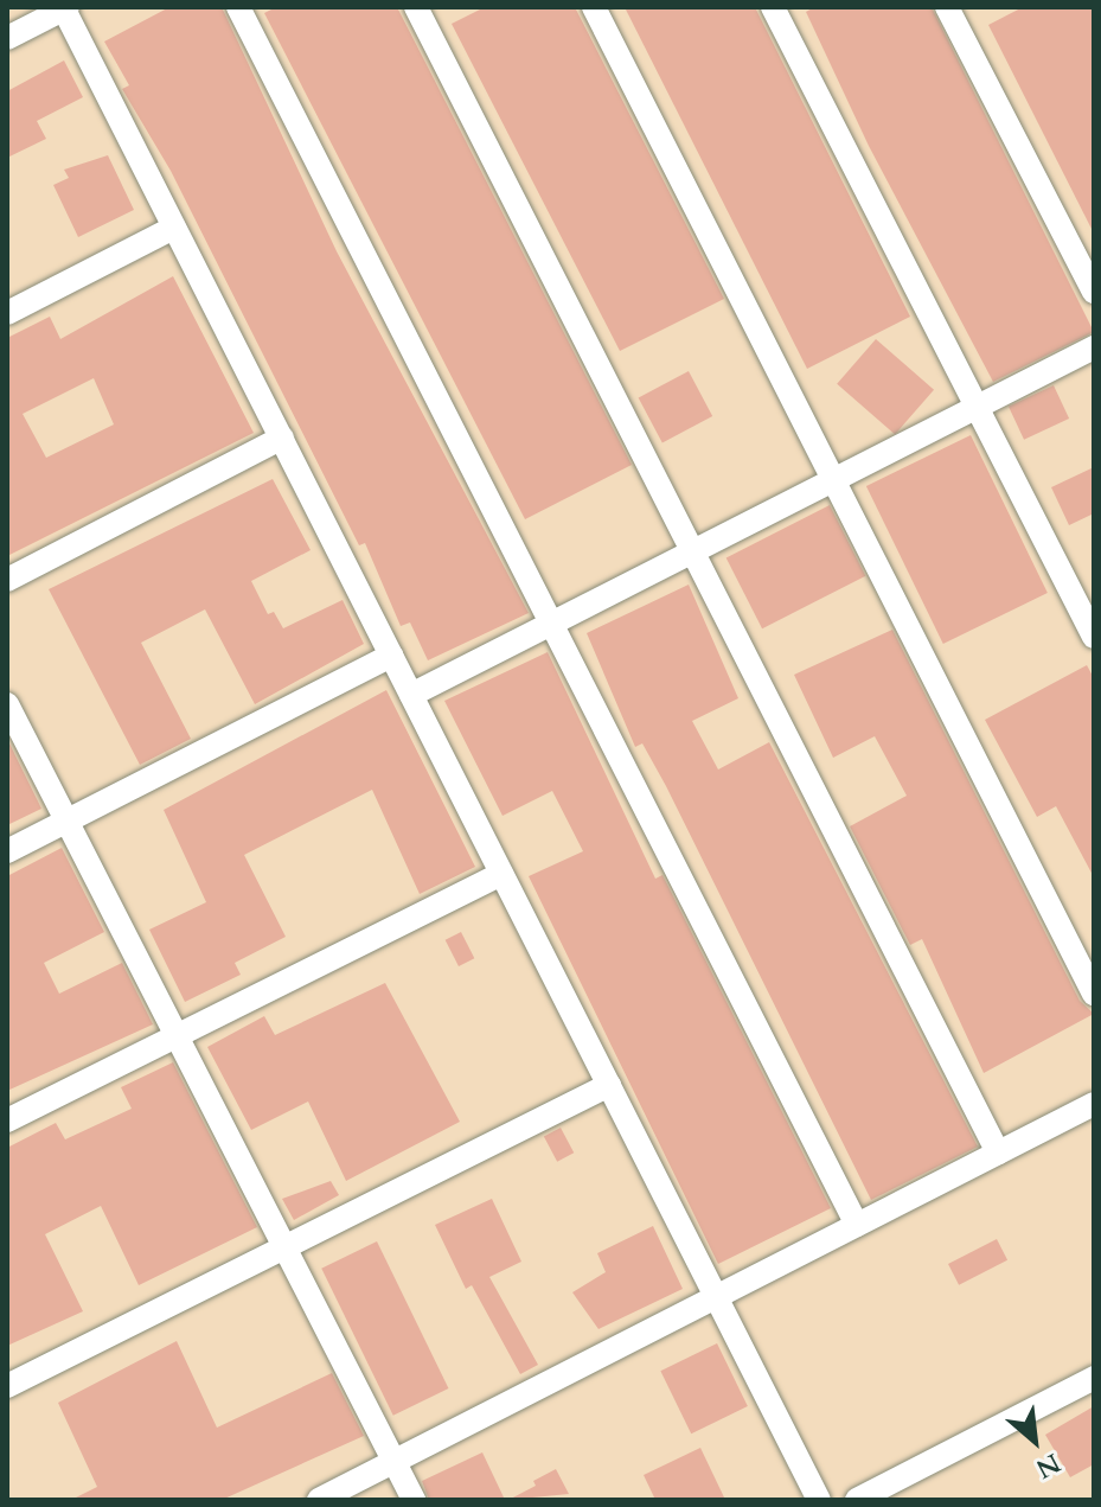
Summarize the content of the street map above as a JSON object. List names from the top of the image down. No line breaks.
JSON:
{"north":"bottom right"}
